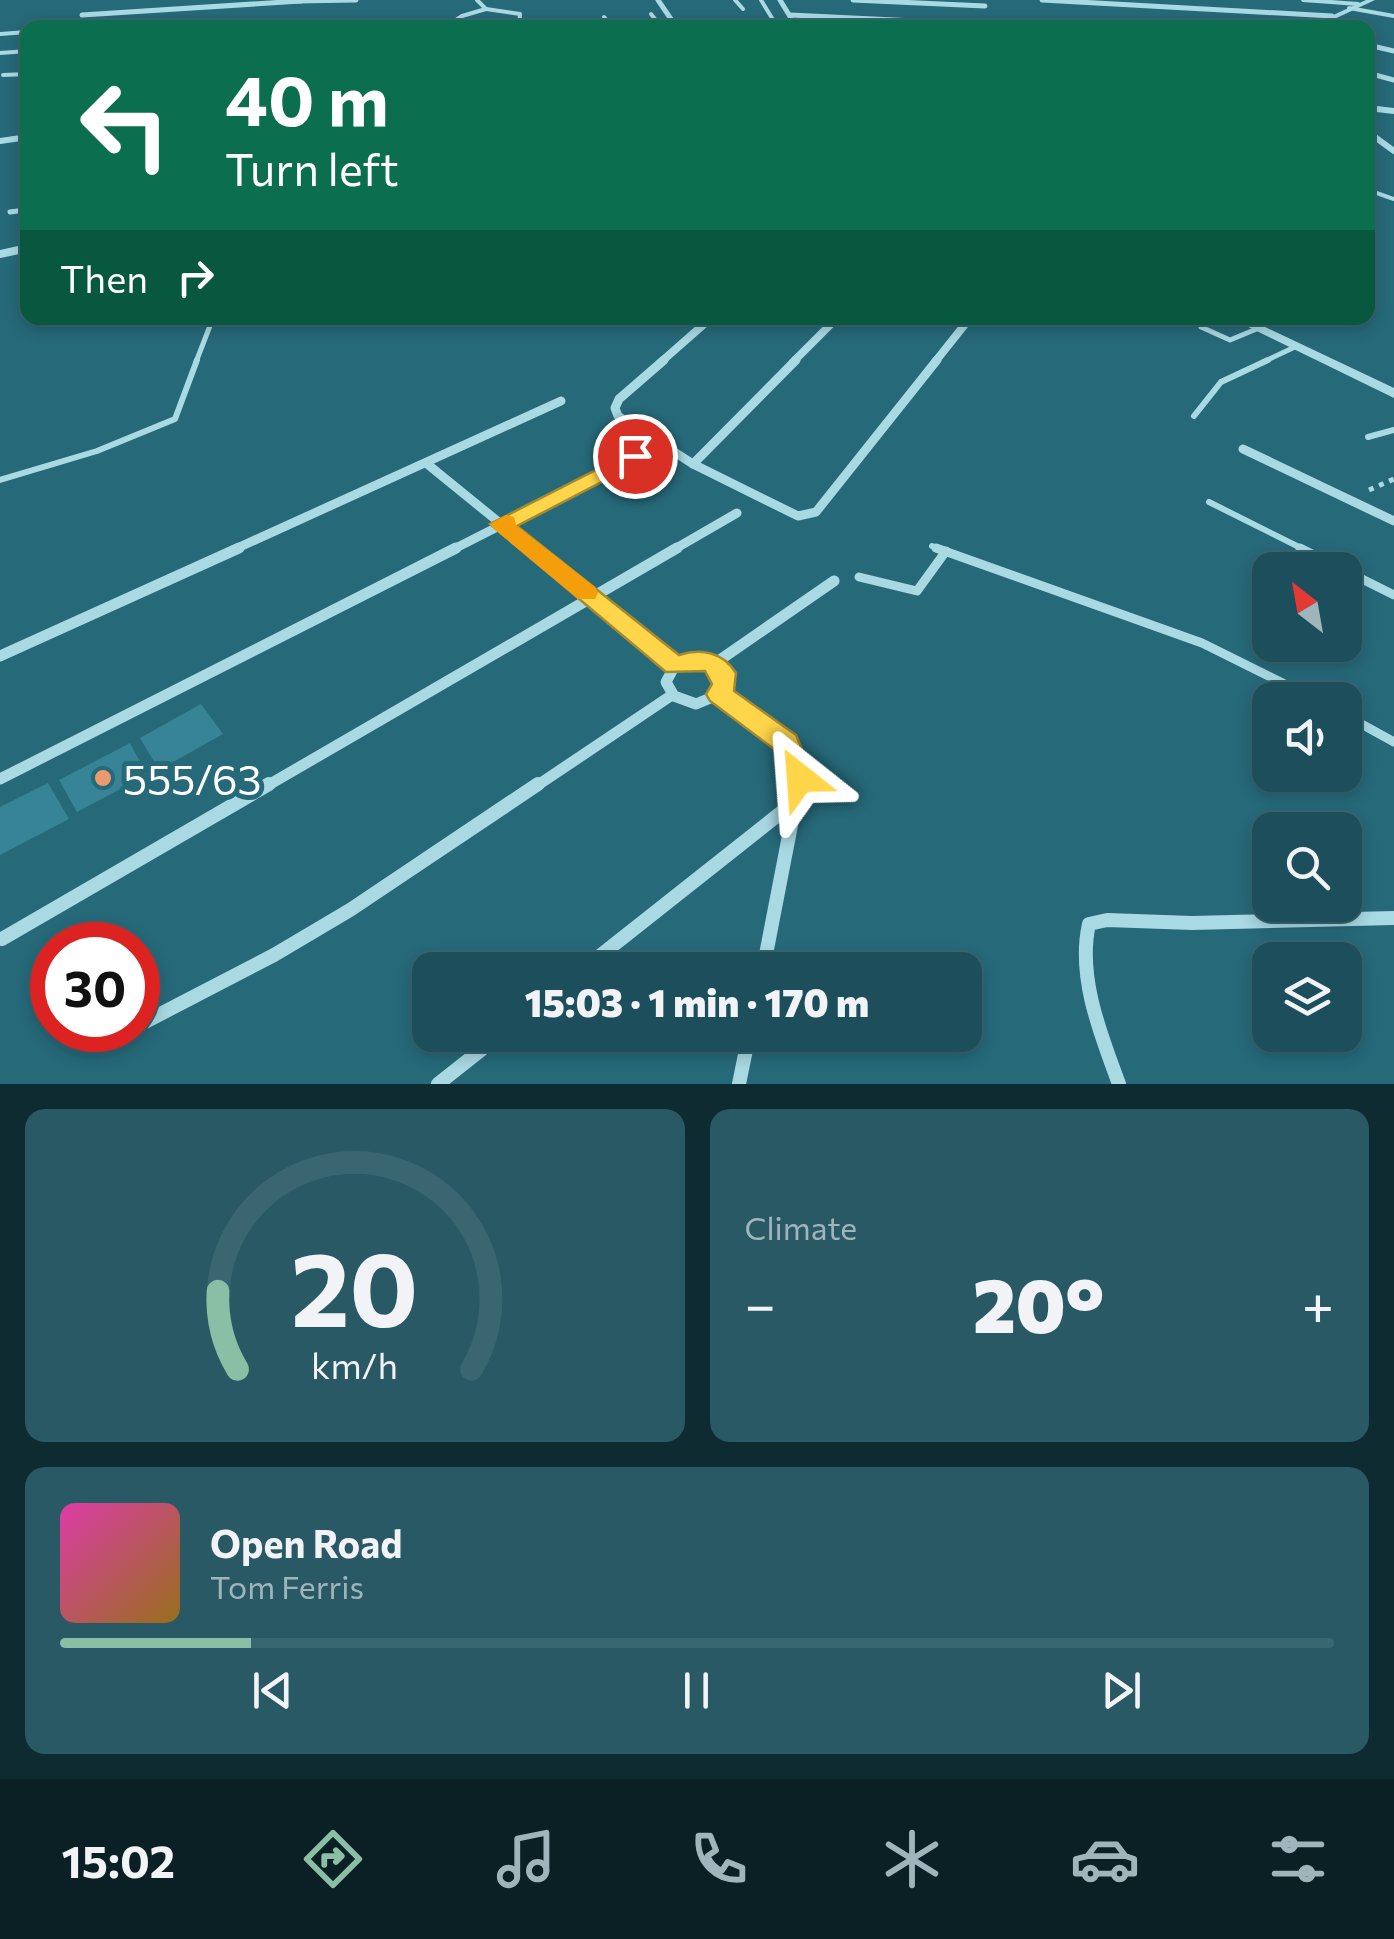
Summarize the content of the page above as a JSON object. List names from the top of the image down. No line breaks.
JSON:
{"places":["555/63"],"north":"top left","page":{"turn":["40 m","Turn left"],"then":"Then","limit":"30","trip":"15:03 · 1 min · 170 m","tile":"Climate","heat":["−","20°","+"],"song":["Open Road","Tom Ferris"],"tabs":"15:02","gauge":["20","km/h"]}}
